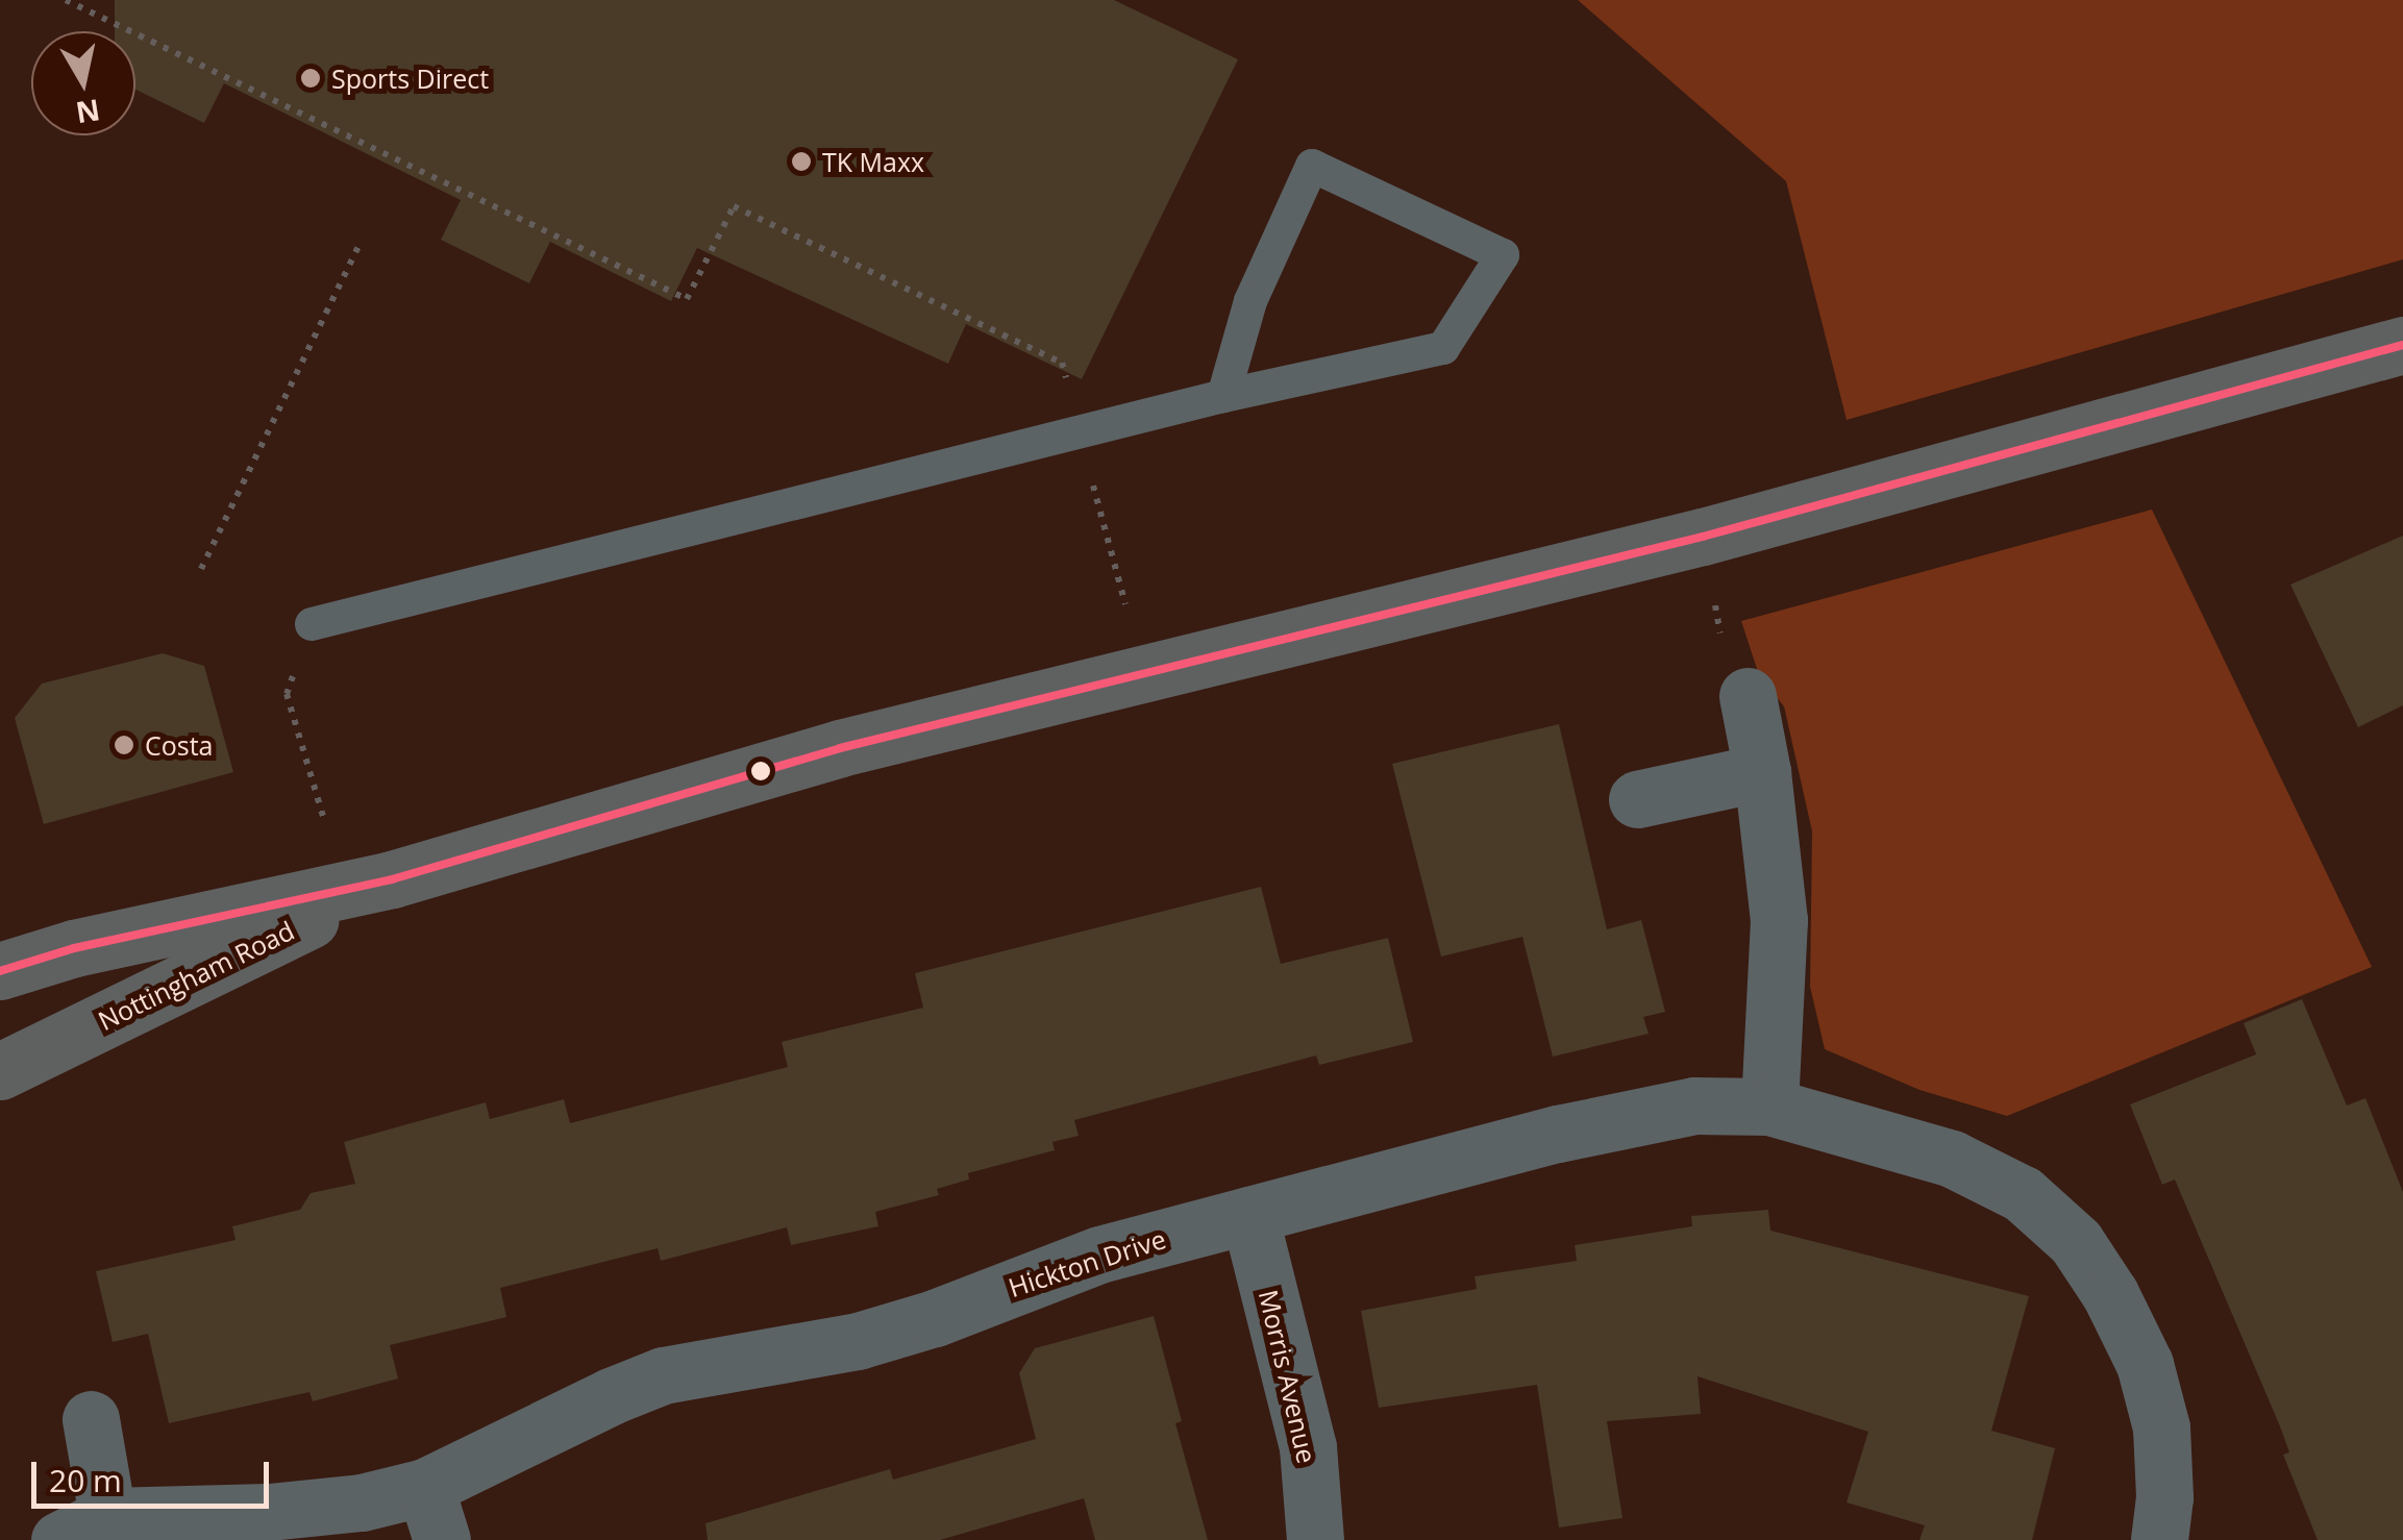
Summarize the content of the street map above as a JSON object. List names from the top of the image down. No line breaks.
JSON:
{"streets":{"main road":["Nottingham Road"],"street":["Hickton Drive","Morris Avenue"]},"crossings":[["Hickton Drive","Morris Avenue"]],"places":["Sports Direct","TK Maxx","Costa"],"scale_bar":"20 m","north":"bottom"}
